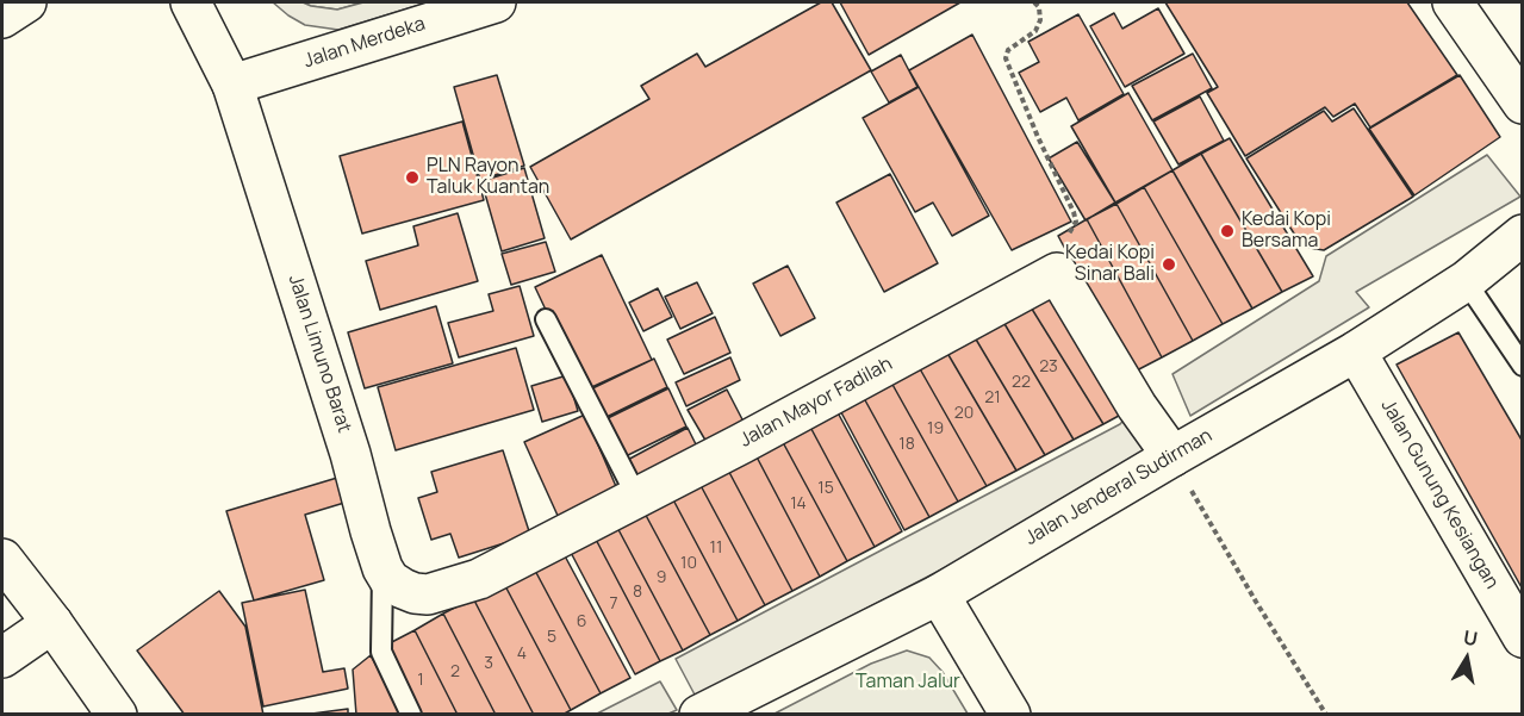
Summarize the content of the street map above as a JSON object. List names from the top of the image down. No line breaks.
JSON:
{"streets":{"street":["Jalan Merdeka","Jalan Limuno Barat","Jalan Mayor Fadilah","Jalan Jenderal Sudirman","Jalan Gunung Kesiangan"]},"crossings":[["Jalan Merdeka","Jalan Limuno Barat"],["Jalan Limuno Barat","Jalan Mayor Fadilah"],["Jalan Jenderal Sudirman","Jalan Gunung Kesiangan"]],"parks":["Taman Jalur"],"places":["PLN Rayon Taluk Kuantan","Kedai Kopi Bersama","Kedai Kopi Sinar Bali"],"house_numbers":["23","22","21","20","19","18","15","14","11","10","9","8","7","6","5","4","3","2","1"],"north":"top"}
